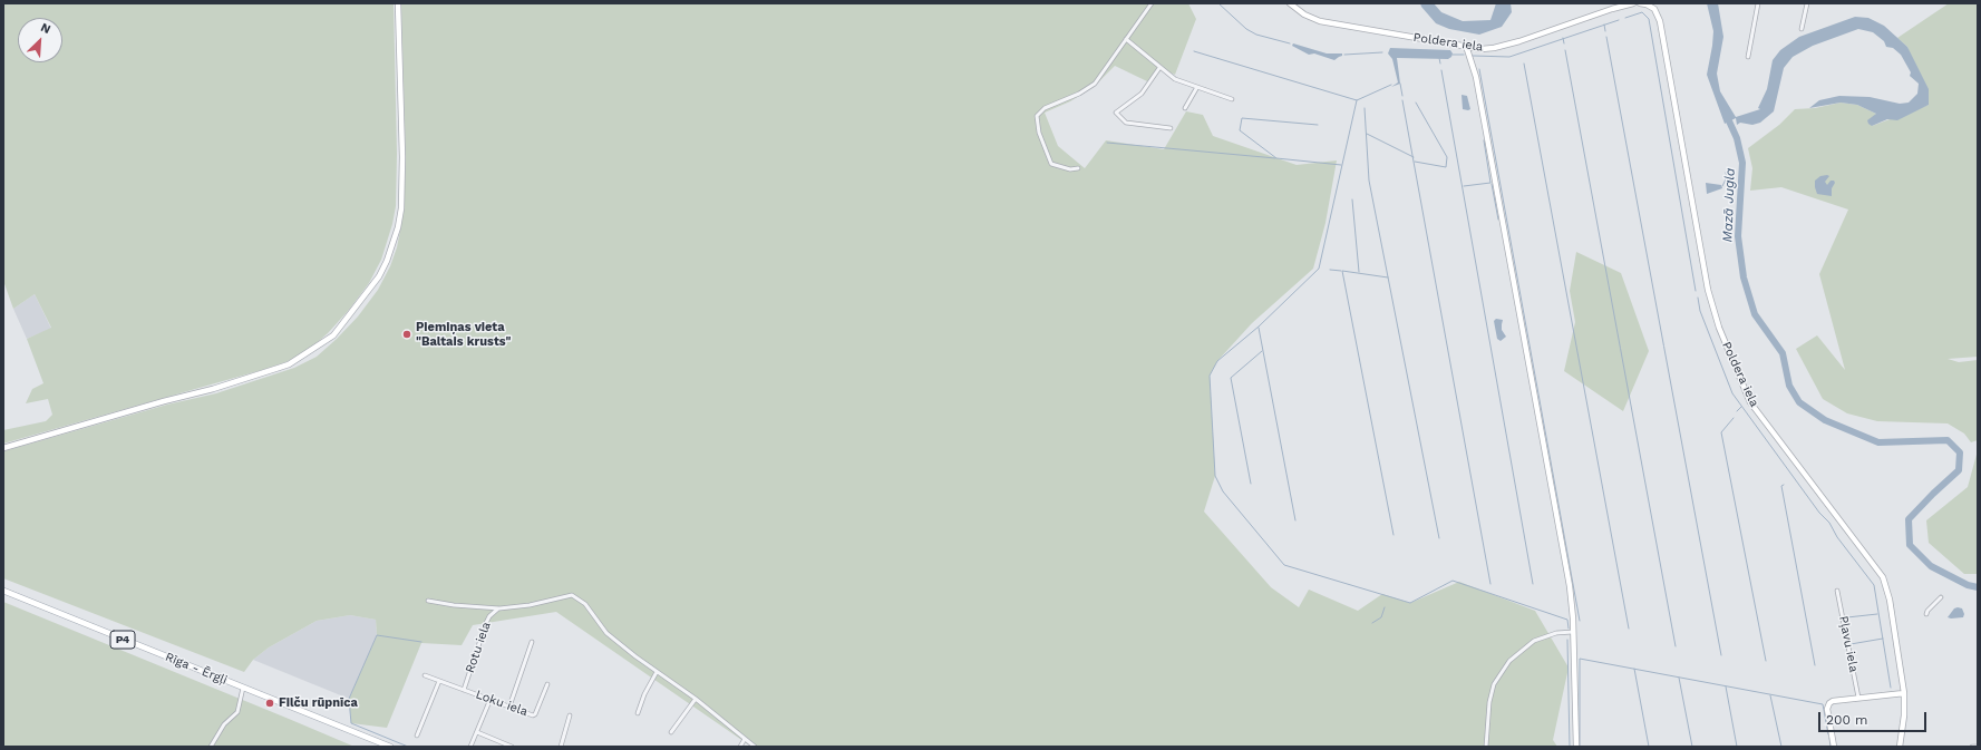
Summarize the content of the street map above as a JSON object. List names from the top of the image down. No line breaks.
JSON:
{"streets":{"main road":["P4","Rīga - Ērgļi"],"street":["Poldera iela","Pļavu iela","Rotu iela","Loku iela"]},"crossings":[["Rotu iela","Loku iela"]],"water":["Mazā Jugla"],"places":["Piemiņas vieta \"Baltais krusts\"","Filču rūpnīca"],"scale_bar":"200 m","north":"top right"}
